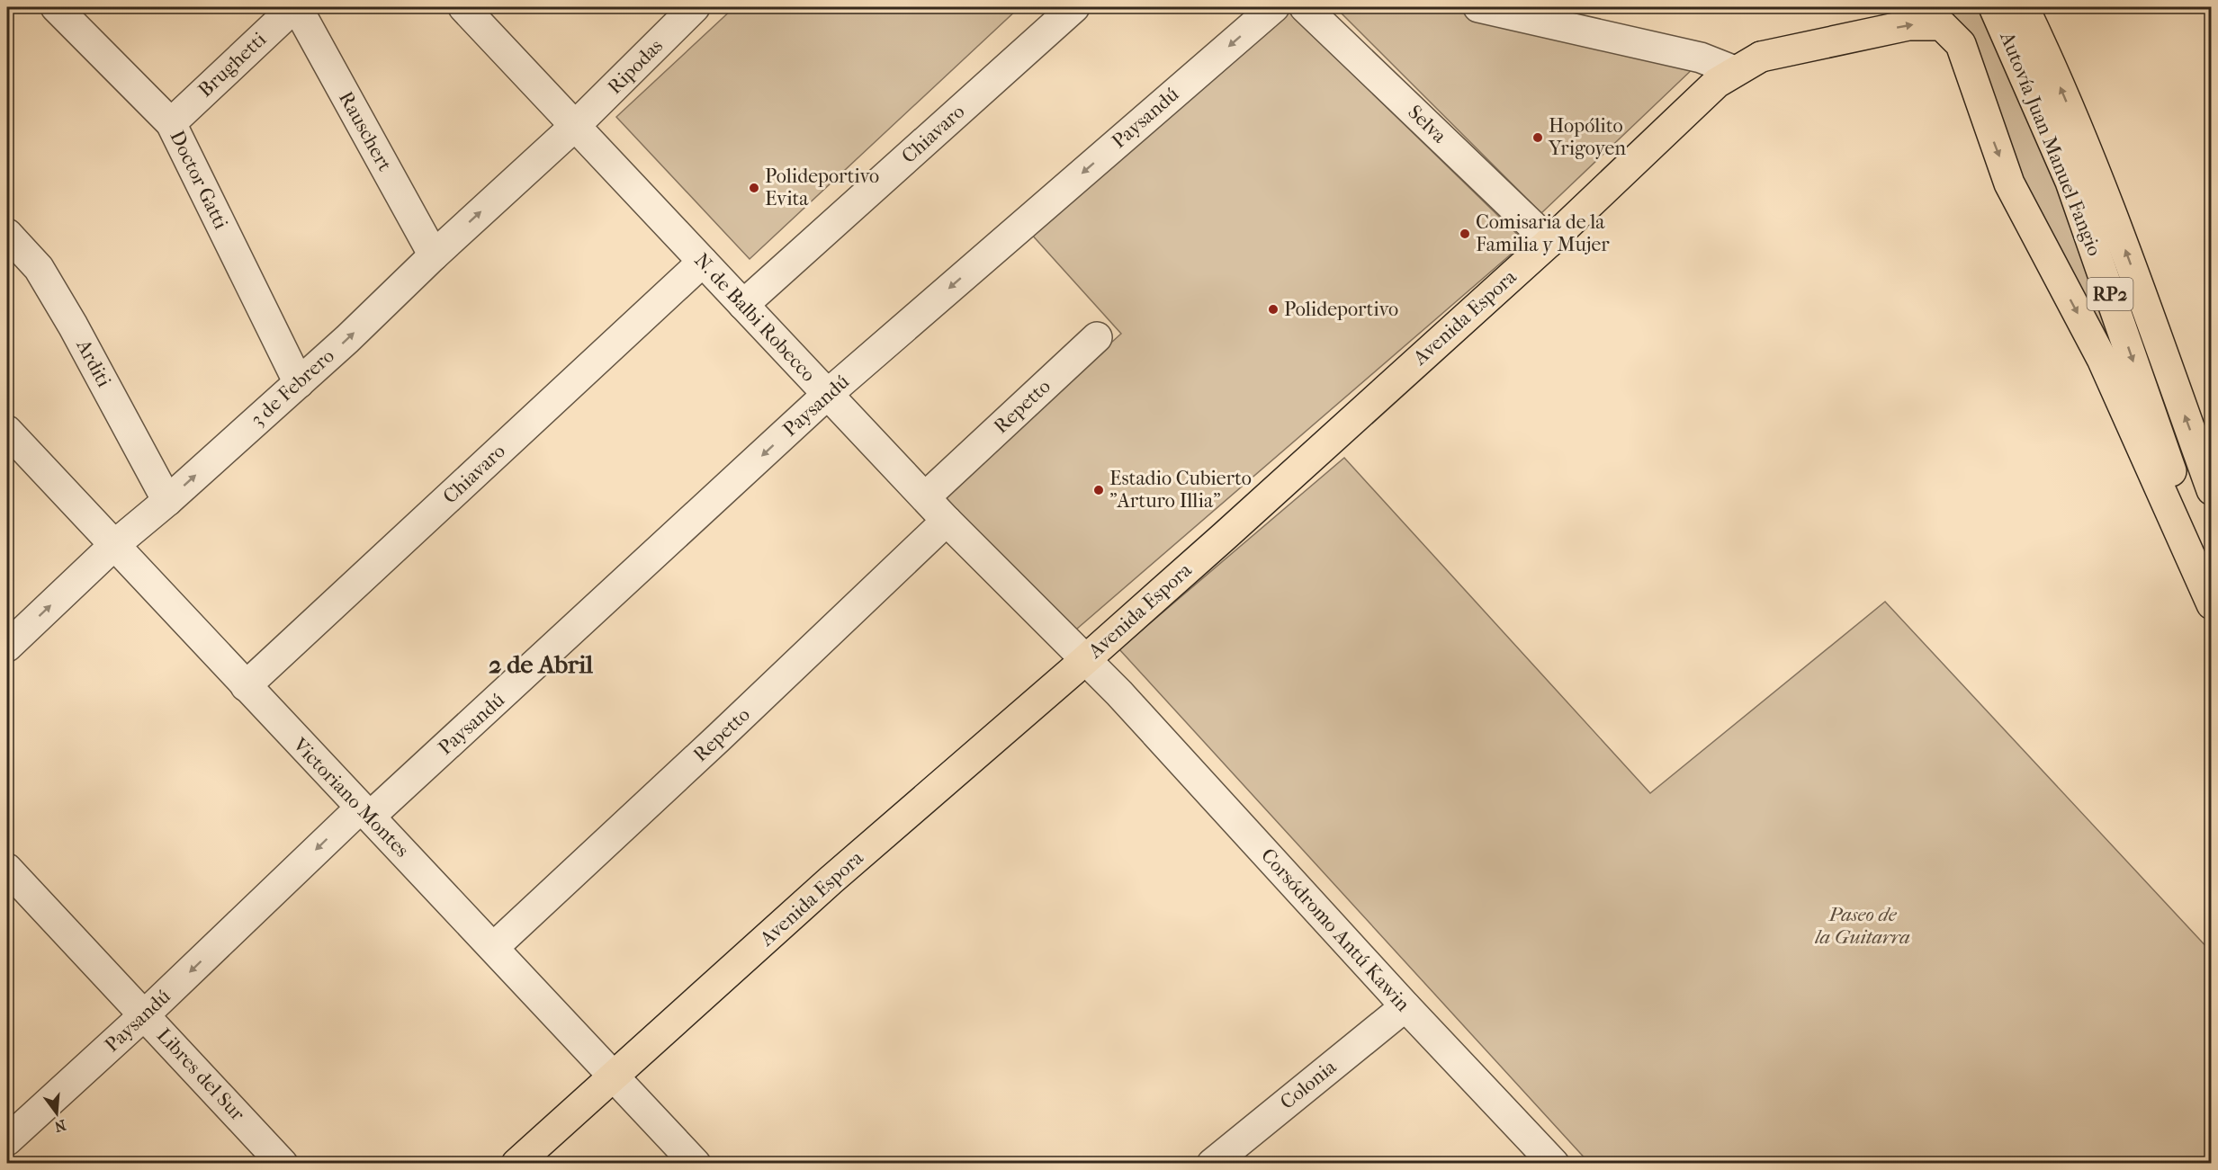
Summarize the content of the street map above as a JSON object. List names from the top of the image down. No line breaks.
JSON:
{"streets":{"main road":["Autovía Juan Manuel Fangio","RP2","Avenida Espora"],"street":["Brughetti","Ripodas","Paysandú","Selva","Rauschert","Chiavaro","Doctor Gatti","N. de Balbi Robecco","Arditi","3 de Febrero","Repetto","Victoriano Montes","Corsódromo Antú Kawin","Libres del Sur","Colonia"]},"crossings":[["Brughetti","Rauschert"],["Brughetti","Doctor Gatti"],["Ripodas","N. de Balbi Robecco"],["Ripodas","3 de Febrero"],["Paysandú","N. de Balbi Robecco"],["Paysandú","Victoriano Montes"],["Paysandú","Libres del Sur"],["Selva","Avenida Espora"],["Rauschert","3 de Febrero"],["Chiavaro","N. de Balbi Robecco"],["Chiavaro","Victoriano Montes"],["Doctor Gatti","3 de Febrero"],["N. de Balbi Robecco","Avenida Espora"],["N. de Balbi Robecco","3 de Febrero"],["N. de Balbi Robecco","Repetto"],["N. de Balbi Robecco","Corsódromo Antú Kawin"],["Avenida Espora","Victoriano Montes"],["Arditi","3 de Febrero"],["3 de Febrero","Victoriano Montes"],["Repetto","Victoriano Montes"],["Corsódromo Antú Kawin","Colonia"]],"one_way":["Paysandú","3 de Febrero"],"districts":["2 de Abril"],"parks":["Paseo de la Guitarra"],"places":["Hopólito Yrigoyen","Polideportivo Evita","Comisaria de la Familia y Mujer","Polideportivo","Estadio Cubierto \"Arturo Illia\""],"north":"bottom"}
